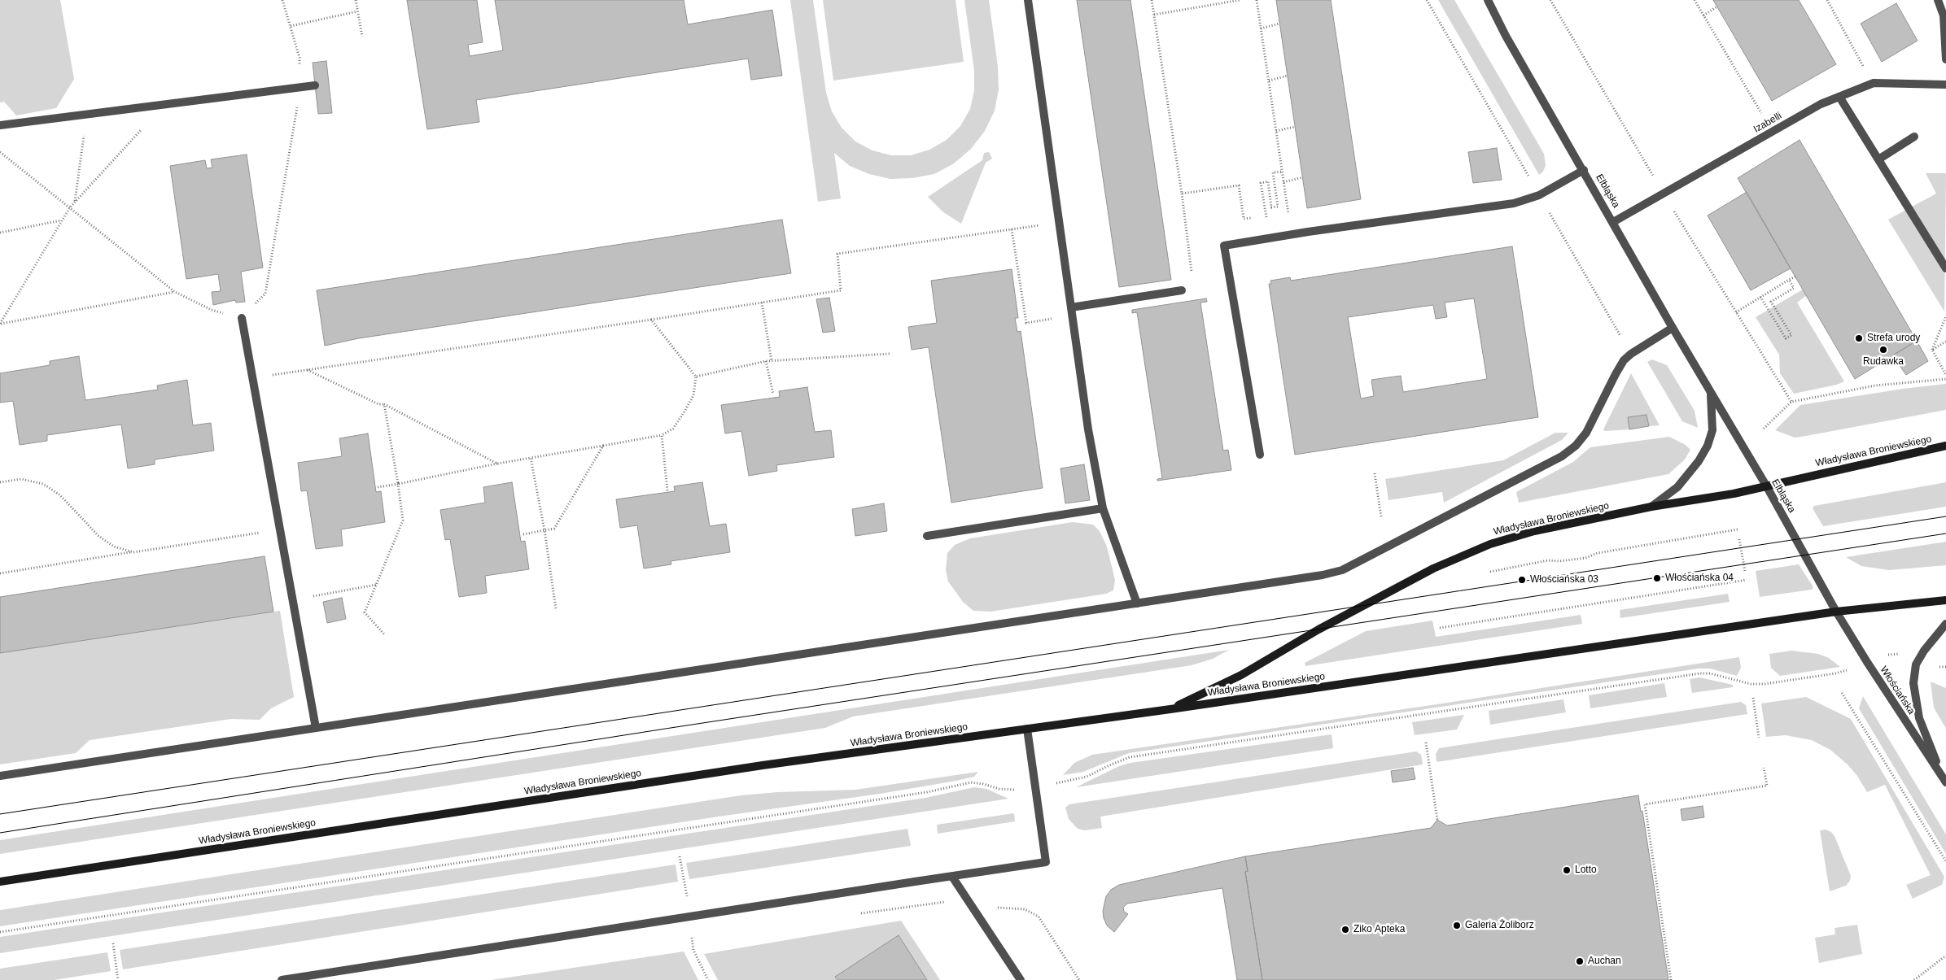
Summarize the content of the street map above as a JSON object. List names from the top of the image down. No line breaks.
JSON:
{"streets":{"main road":["Władysława Broniewskiego"],"street":["Izabelli","Elbląska","Włościańska"]},"crossings":[["Izabelli","Elbląska"],["Elbląska","Władysława Broniewskiego"],["Elbląska","Włościańska"],["Władysława Broniewskiego","Włościańska"]],"places":["Strefa urody","Rudawka","Włościańska 04","Włościańska 03","Lotto","Galeria Żoliborz","Ziko Apteka","Auchan"]}
